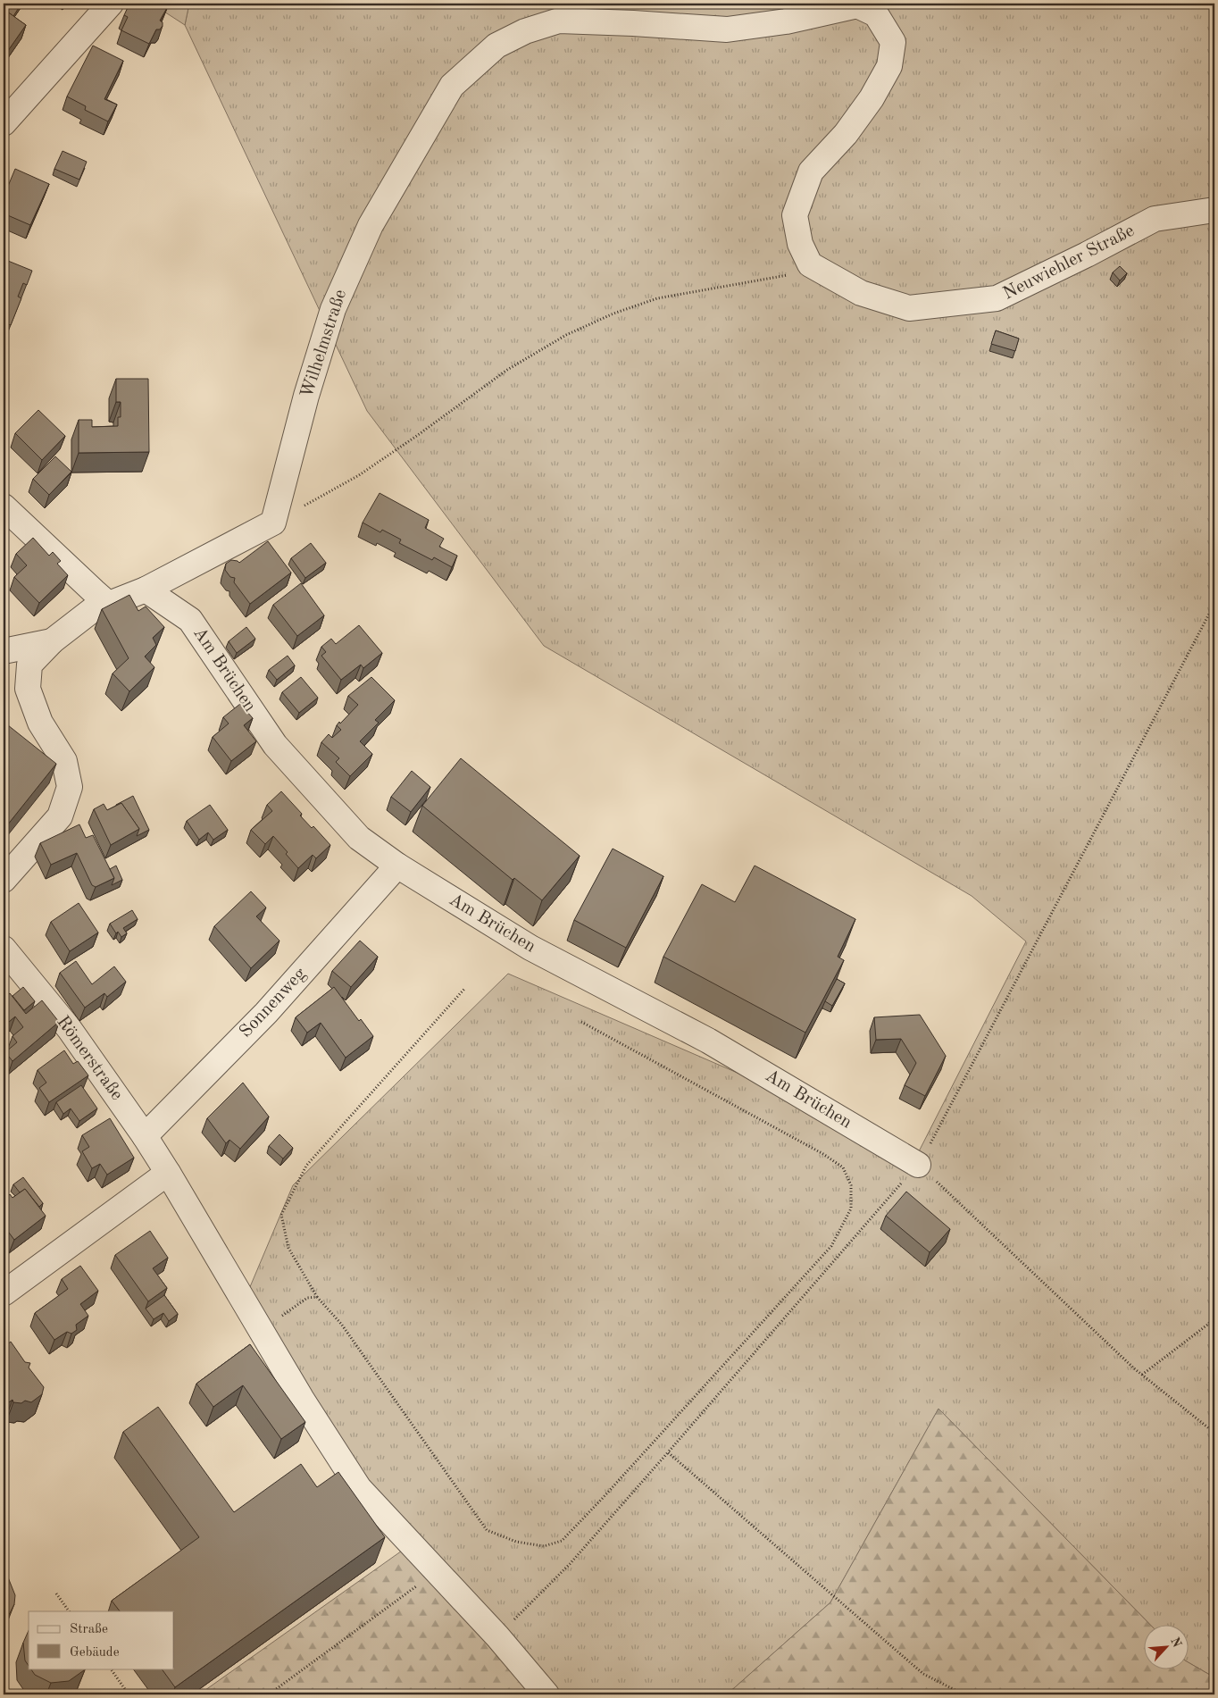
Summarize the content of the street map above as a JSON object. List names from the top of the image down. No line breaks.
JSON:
{"streets":{"street":["Neuwiehler Straße","Wilhelmstraße","Am Brüchen","Sonnenweg","Römerstraße"]},"crossings":[["Neuwiehler Straße","Wilhelmstraße"],["Am Brüchen","Sonnenweg"],["Sonnenweg","Römerstraße"]],"legend":["Straße","Gebäude"],"north":"top right"}
